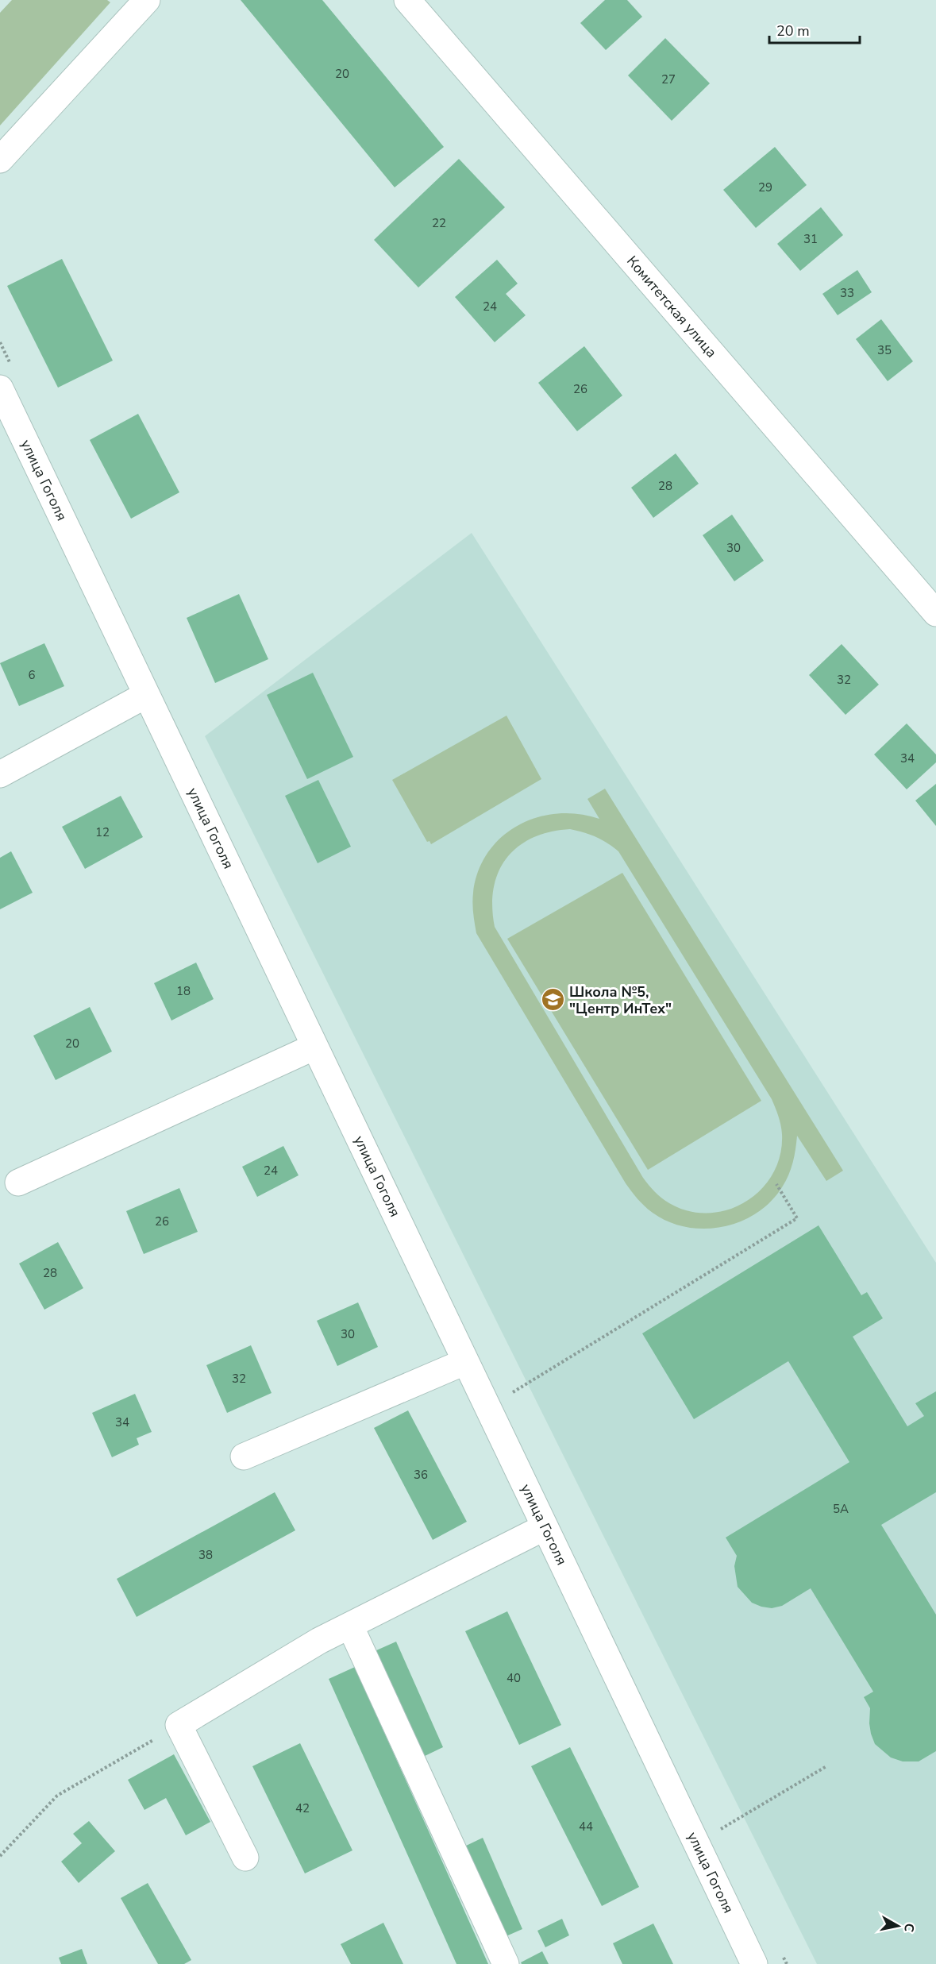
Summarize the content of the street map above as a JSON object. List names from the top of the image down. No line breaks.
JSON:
{"streets":{"street":["Комитетская улица","улица Гоголя"]},"places":{"school or university":["Школа №5, \"Центр ИнТех\""]},"house_numbers":["20","27","29","22","31","33","24","35","26","28","30","6","32","34","12","18","20","24","26","28","30","32","34","36","5А","38","40","42","44"],"scale_bar":"20 m","north":"right"}
